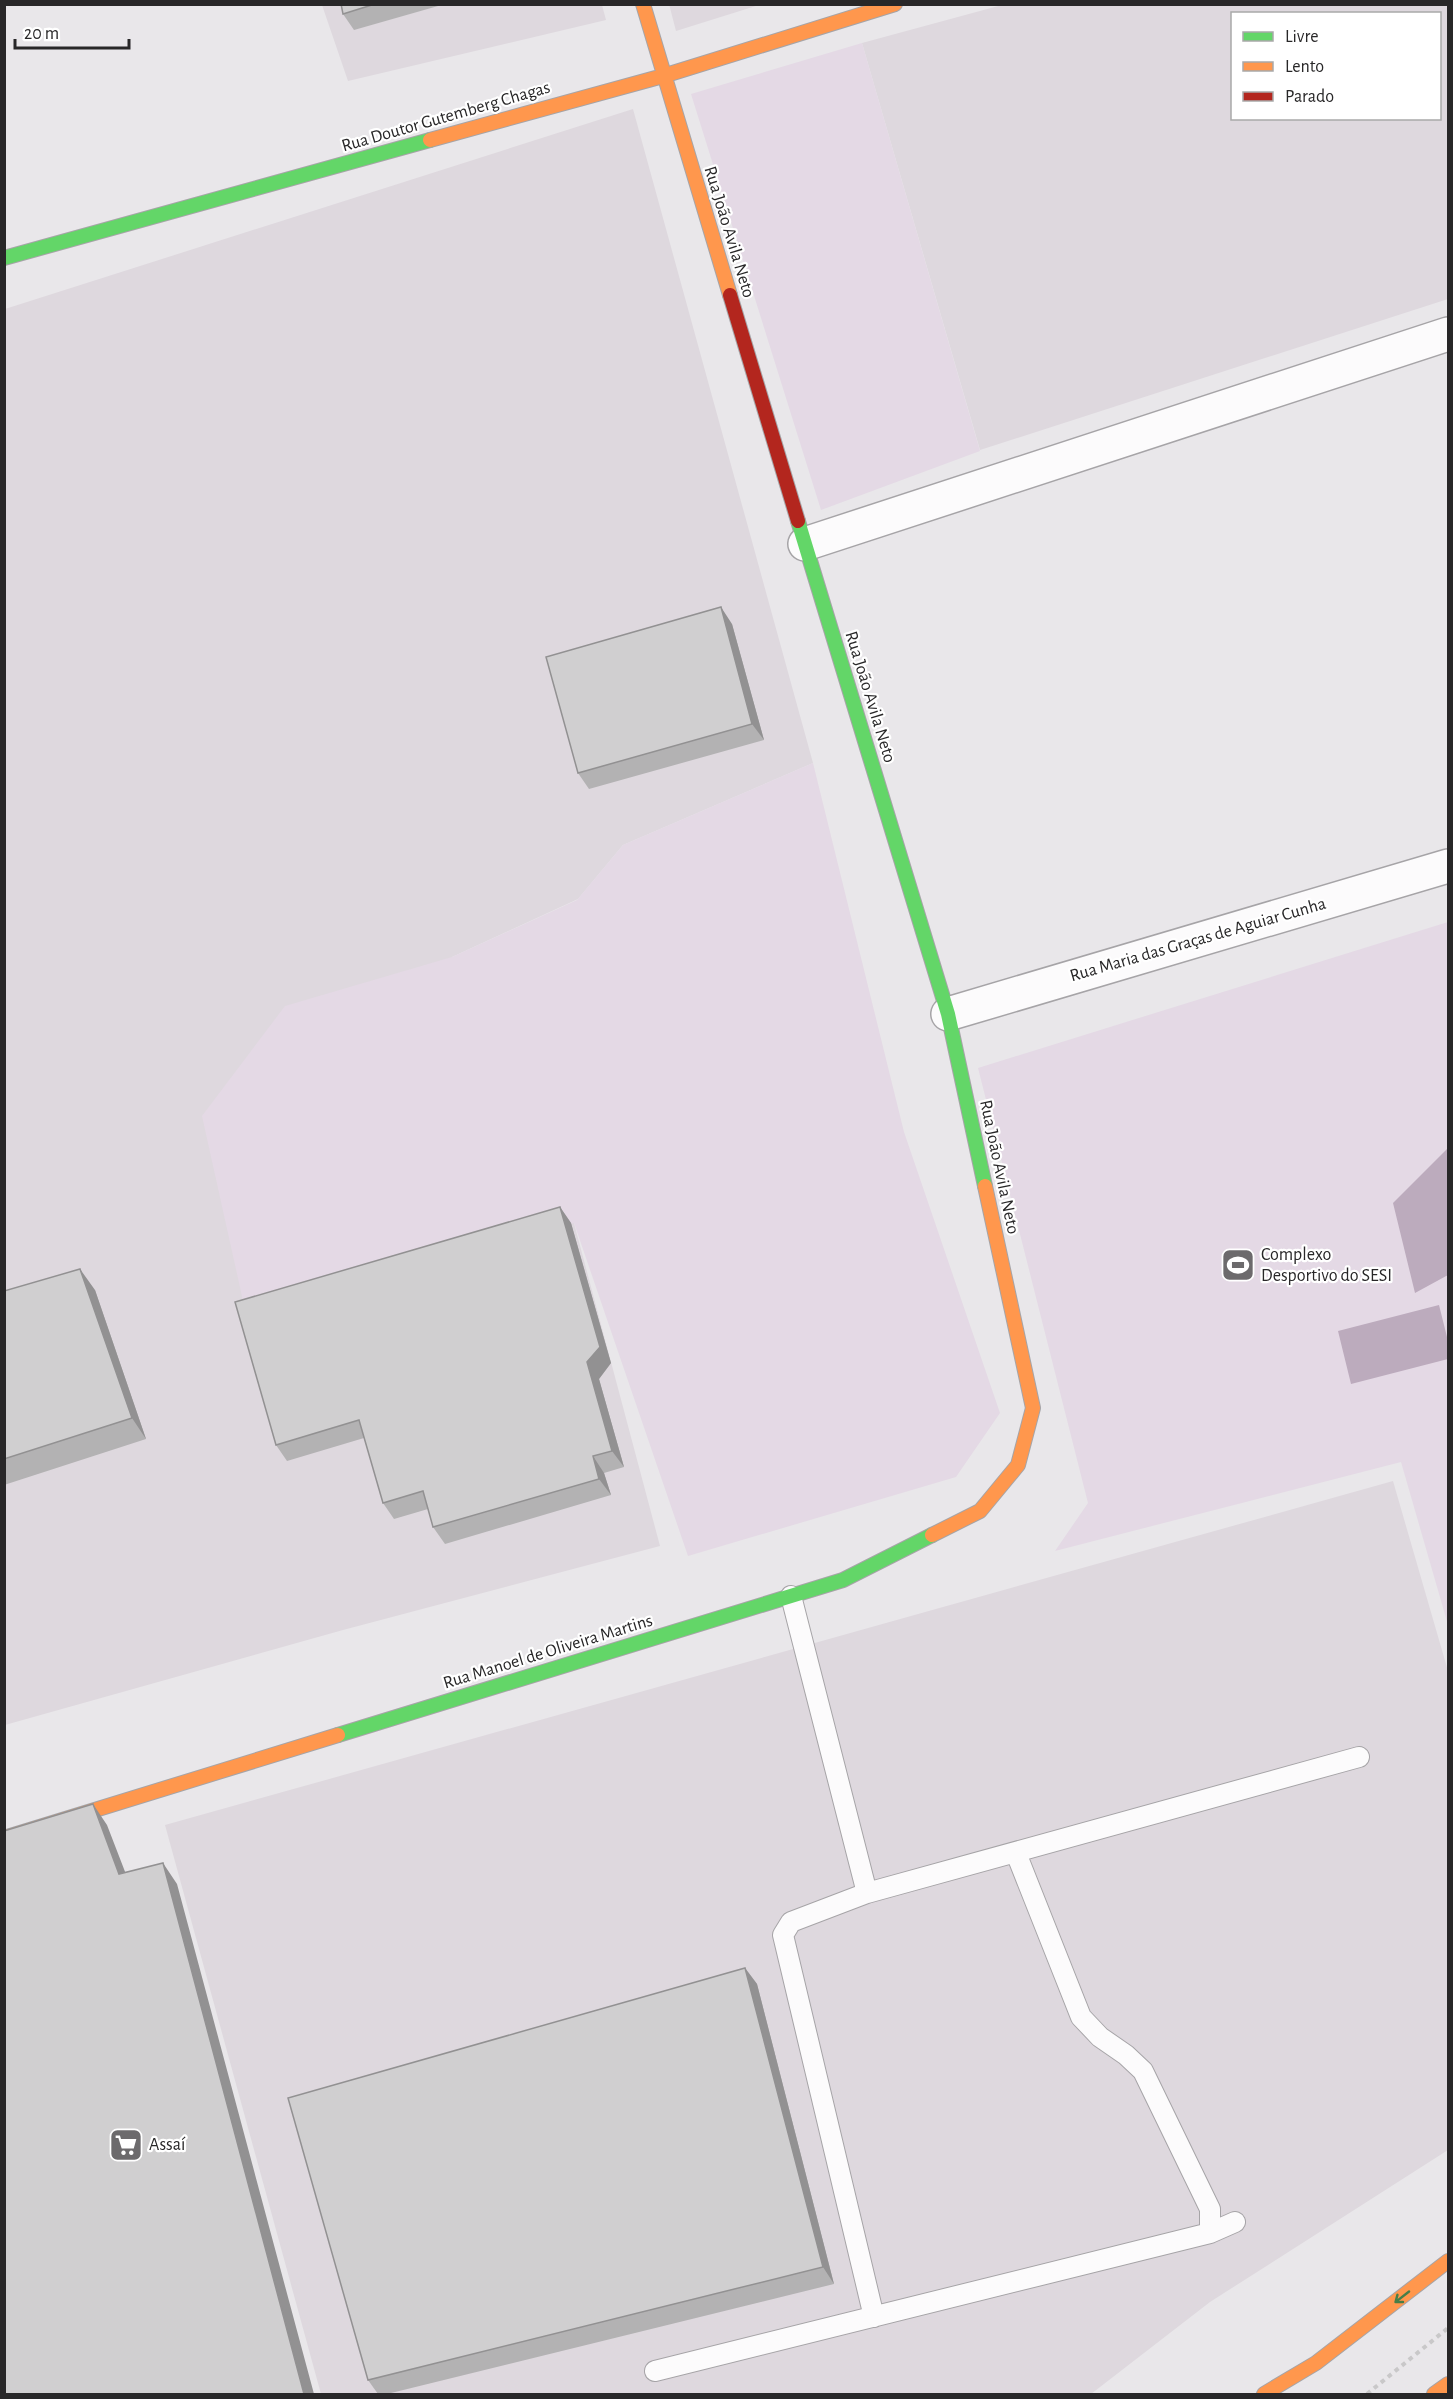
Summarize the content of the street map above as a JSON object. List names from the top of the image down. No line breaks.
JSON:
{"streets":{"street":["Rua Doutor Gutemberg Chagas","Rua João Avila Neto","Rua Maria das Graças de Aguiar Cunha","Rua Manoel de Oliveira Martins"]},"crossings":[["Rua Doutor Gutemberg Chagas","Rua João Avila Neto"],["Rua João Avila Neto","Rua Maria das Graças de Aguiar Cunha"],["Rua João Avila Neto","Rua Manoel de Oliveira Martins"]],"places":{"sports":["Complexo Desportivo do SESI"],"supermarket":["Assaí"]},"legend":["Livre","Lento","Parado"],"scale_bar":"20 m"}
